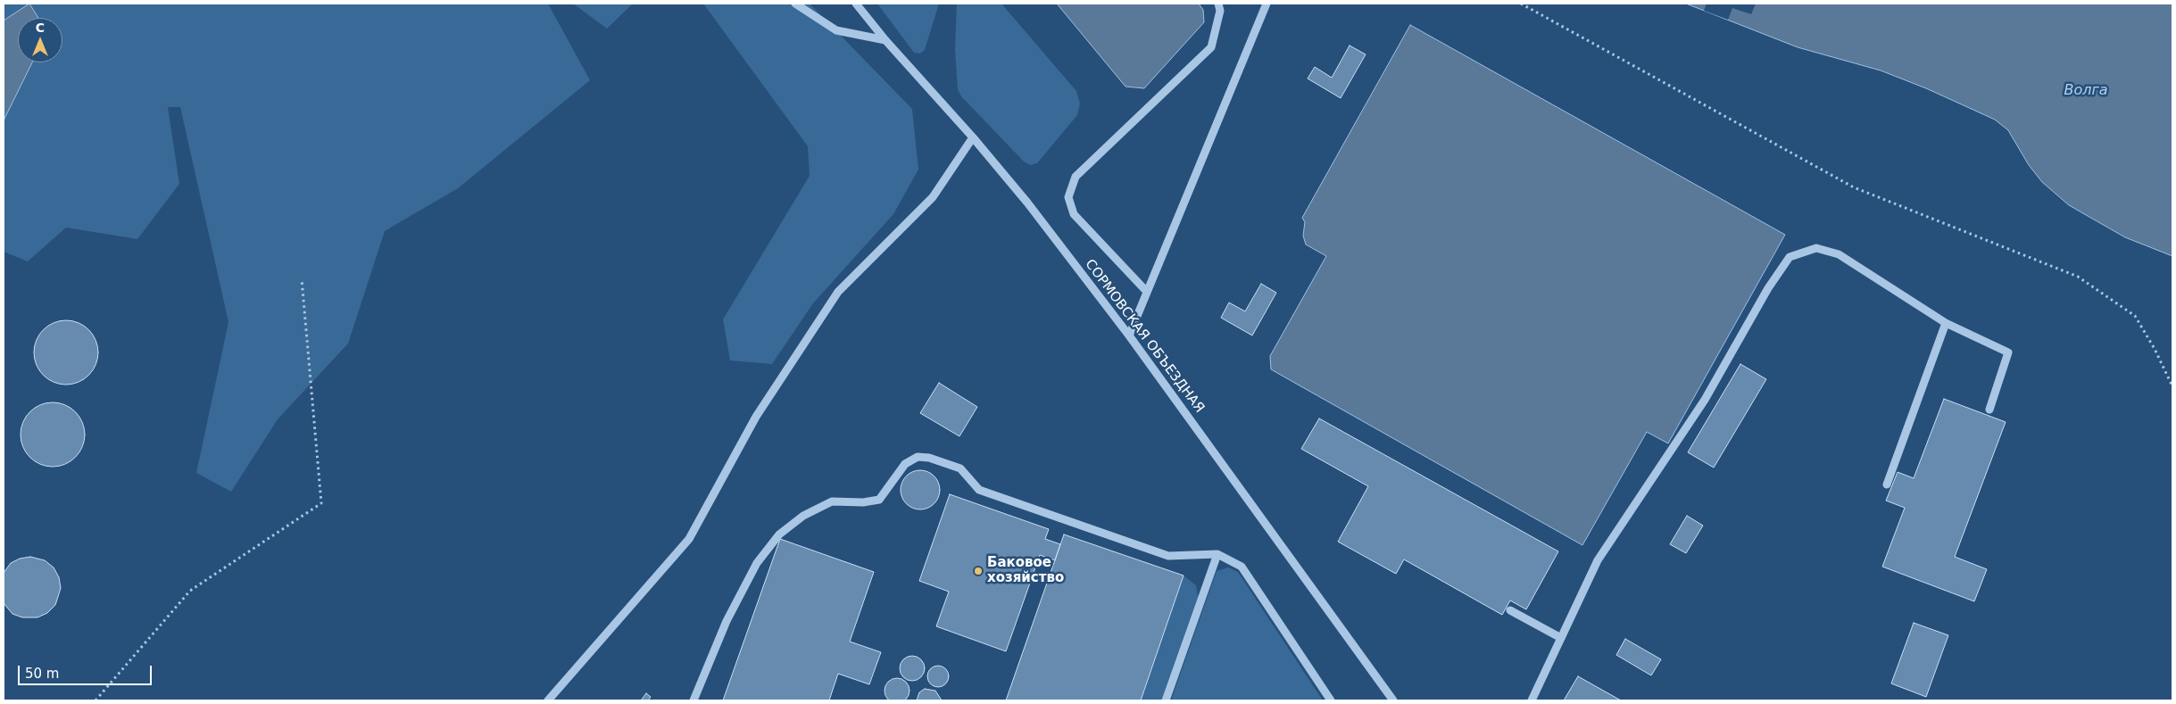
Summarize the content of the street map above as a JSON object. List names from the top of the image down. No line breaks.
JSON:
{"streets":{"street":["СОРМОВСКАЯ ОБЪЕЗДНАЯ"]},"water":["Волга"],"places":["Баковое хозяйство"],"scale_bar":"50 m","north":"top"}
